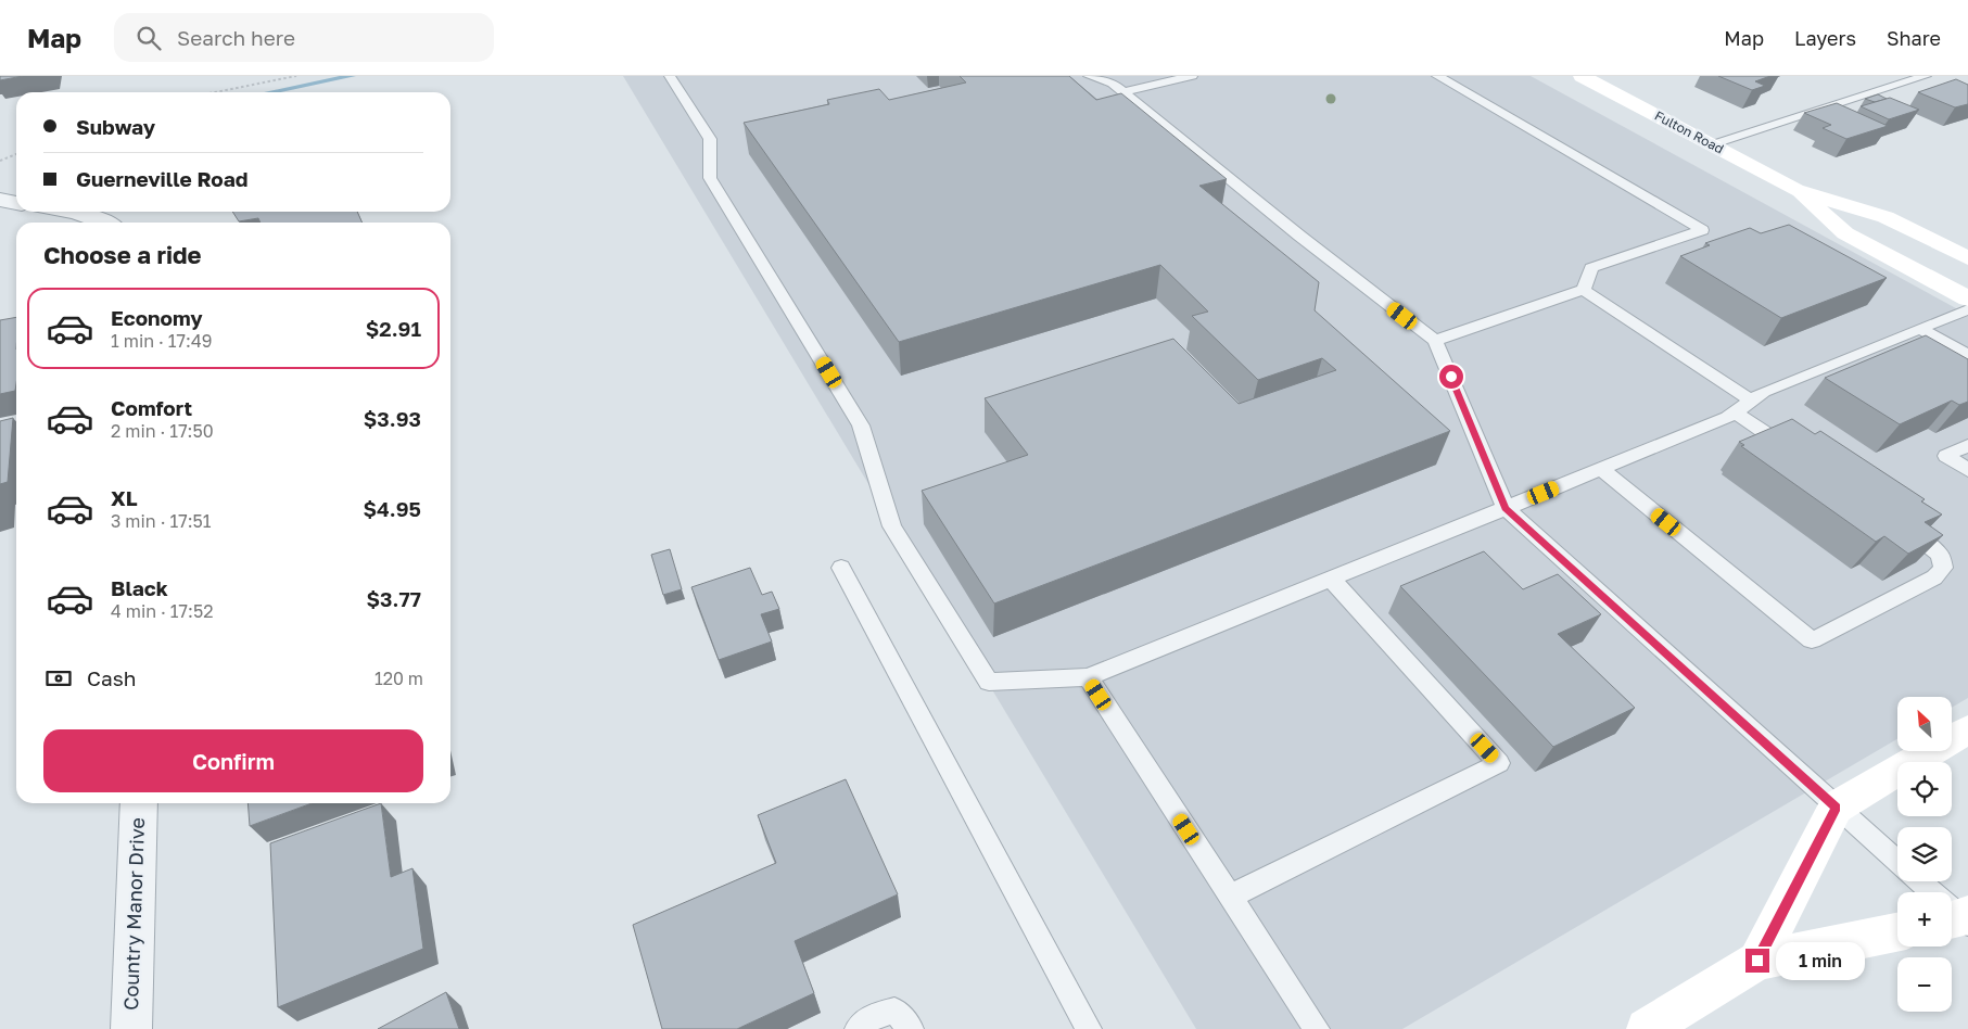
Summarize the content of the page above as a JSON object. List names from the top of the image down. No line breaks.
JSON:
{"streets":{"main road":["Fulton Road"],"street":["Country Manor Drive"]},"north":"top left","page":{"header":"Map","search":"Search here","nav":["Map","Layers","Share"],"banner":["Subway","Guerneville Road"],"heading":"Choose a ride","list":[{"name":"Economy","note":"1 min · 17:49","value":"$2.91"},{"name":"Comfort","note":"2 min · 17:50","value":"$3.93"},{"name":"XL","note":"3 min · 17:51","value":"$4.95"},{"name":"Black","note":"4 min · 17:52","value":"$3.77"}],"pay":["Cash","120 m"],"map_buttons":["+","−"],"buttons":"Confirm","bubble":"1 min"}}
